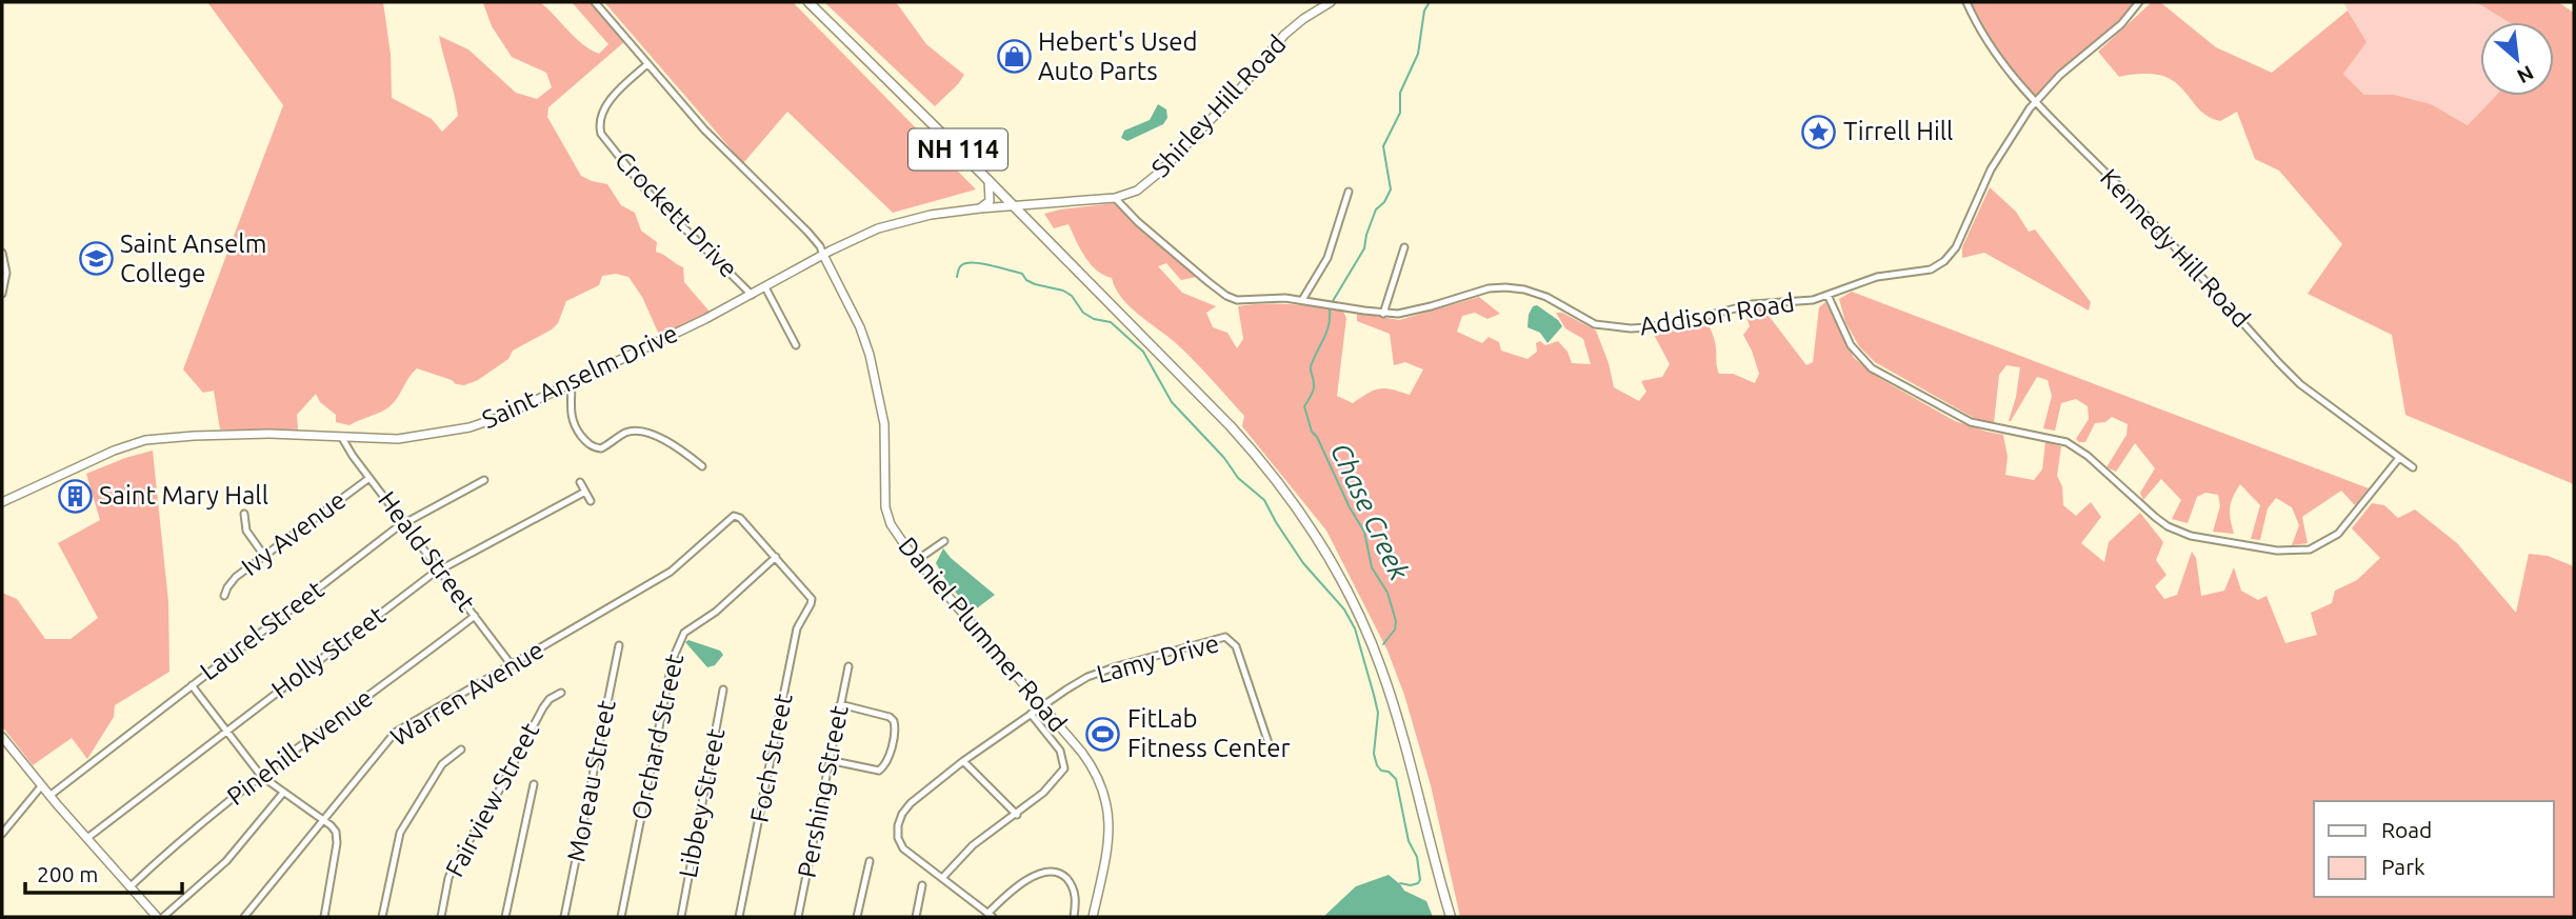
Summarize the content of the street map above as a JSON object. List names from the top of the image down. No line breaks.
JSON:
{"streets":{"main road":["NH 114"],"street":["Shirley Hill Road","Crockett Drive","Kennedy Hill Road","Addison Road","Saint Anselm Drive","Ivy Avenue","Heald Street","Laurel Street","Daniel Plummer Road","Holly Street","Lamy Drive","Warren Avenue","Orchard Street","Pinehill Avenue","Foch Street","Moreau Street","Pershing Street","Fairview Street","Libbey Street"]},"crossings":[["Shirley Hill Road","NH 114"],["Shirley Hill Road","Addison Road"],["Shirley Hill Road","Saint Anselm Drive"],["NH 114","Saint Anselm Drive"],["Crockett Drive","Saint Anselm Drive"],["Crockett Drive","Daniel Plummer Road"],["Kennedy Hill Road","Addison Road"],["Saint Anselm Drive","Heald Street"],["Saint Anselm Drive","Daniel Plummer Road"],["Ivy Avenue","Heald Street"],["Heald Street","Laurel Street"],["Heald Street","Holly Street"],["Heald Street","Warren Avenue"],["Heald Street","Pinehill Avenue"],["Daniel Plummer Road","Lamy Drive"],["Warren Avenue","Orchard Street"],["Warren Avenue","Foch Street"],["Orchard Street","Foch Street"]],"water":["Chase Creek"],"places":{"shop":["Hebert's Used Auto Parts"],"place":["Tirrell Hill"],"school or university":["Saint Anselm College"],"building":["Saint Mary Hall"],"sports":["FitLab Fitness Center"]},"legend":["Road","Park"],"scale_bar":"200 m","north":"bottom right"}
